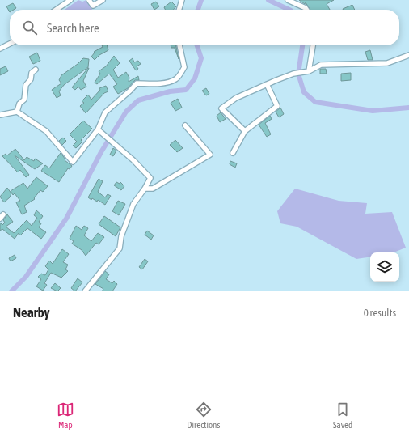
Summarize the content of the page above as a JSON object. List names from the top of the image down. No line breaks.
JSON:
{"page":{"search":"Search here","heading":["Nearby","0 results"],"nav":["Map","Directions","Saved"]}}
